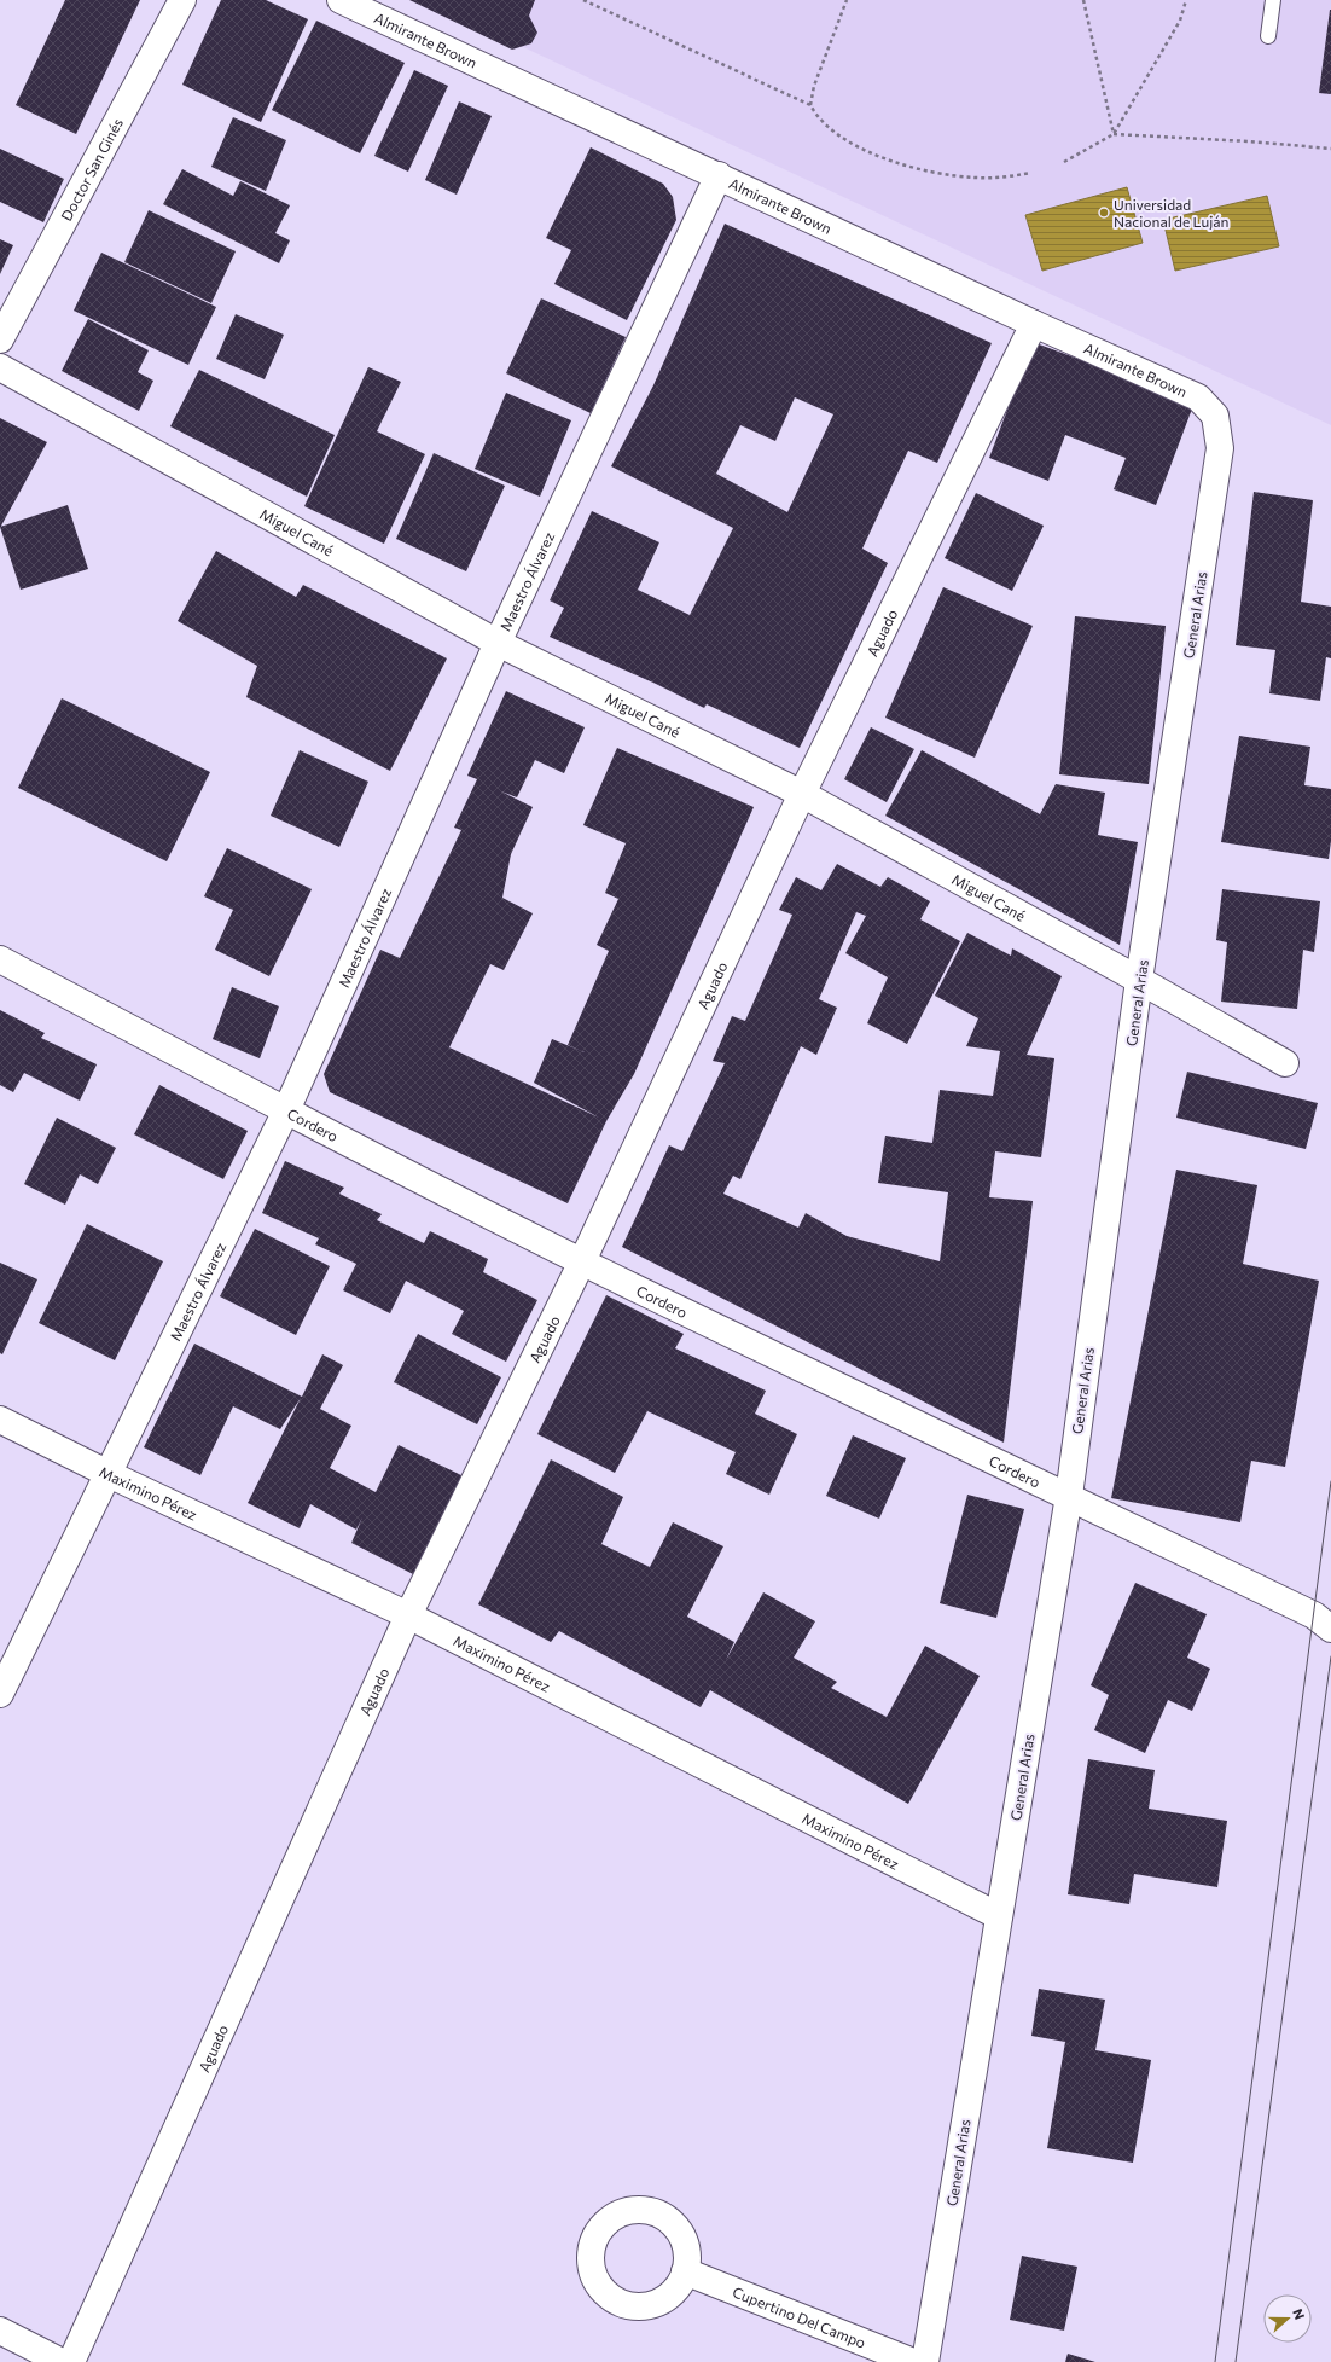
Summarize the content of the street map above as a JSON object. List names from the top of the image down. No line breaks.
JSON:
{"streets":{"street":["Almirante Brown","Doctor San Ginés","Miguel Cané","Maestro Álvarez","General Arias","Aguado","Cordero","Maximino Pérez","Cupertino Del Campo"]},"crossings":[["Almirante Brown","Maestro Álvarez"],["Almirante Brown","General Arias"],["Almirante Brown","Aguado"],["Miguel Cané","Maestro Álvarez"],["Miguel Cané","General Arias"],["Miguel Cané","Aguado"],["Maestro Álvarez","Cordero"],["Maestro Álvarez","Maximino Pérez"],["General Arias","Cordero"],["General Arias","Maximino Pérez"],["Aguado","Cordero"],["Aguado","Maximino Pérez"]],"places":["Universidad Nacional de Luján"],"north":"right"}
